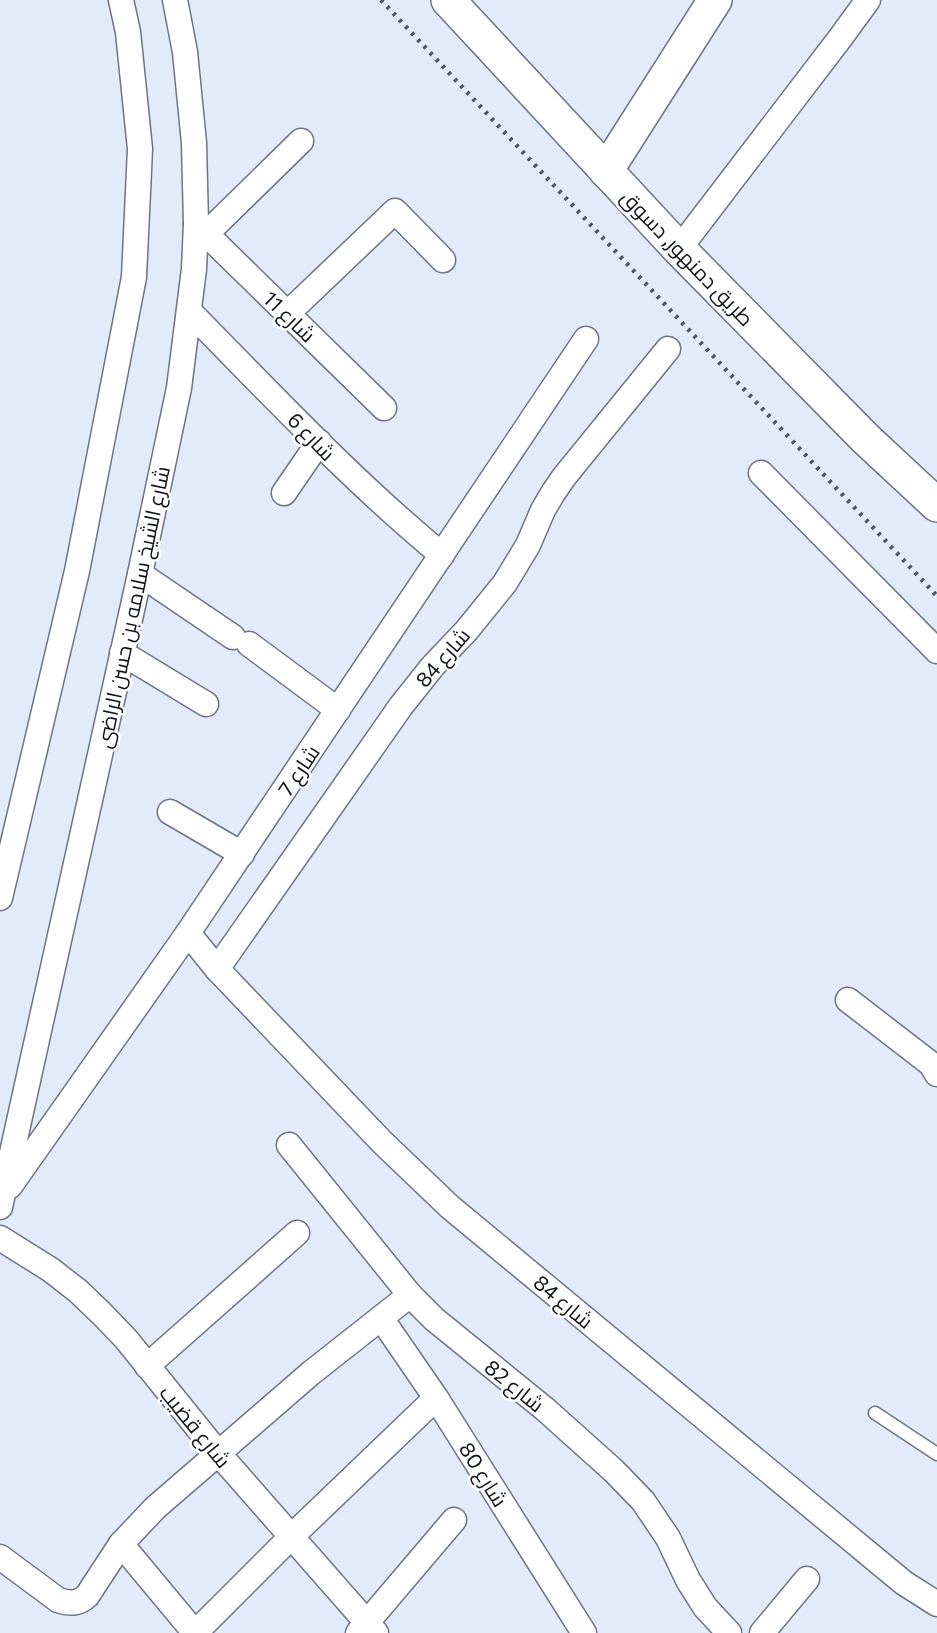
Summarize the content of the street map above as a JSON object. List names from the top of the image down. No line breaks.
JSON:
{"streets":{"main road":["طريق دمنهور, دسوق"],"street":["شارع 11","شارع 6","شارع الشيخ سلامه بن حسن الراضى","شارع 84","شارع 7","شارع 82","شارع قضيب","شارع 80"]},"crossings":[["شارع 11","شارع الشيخ سلامه بن حسن الراضى"],["شارع 6","شارع الشيخ سلامه بن حسن الراضى"],["شارع 6","شارع 7"],["شارع الشيخ سلامه بن حسن الراضى","شارع 7"],["شارع 84","شارع 7"]]}
